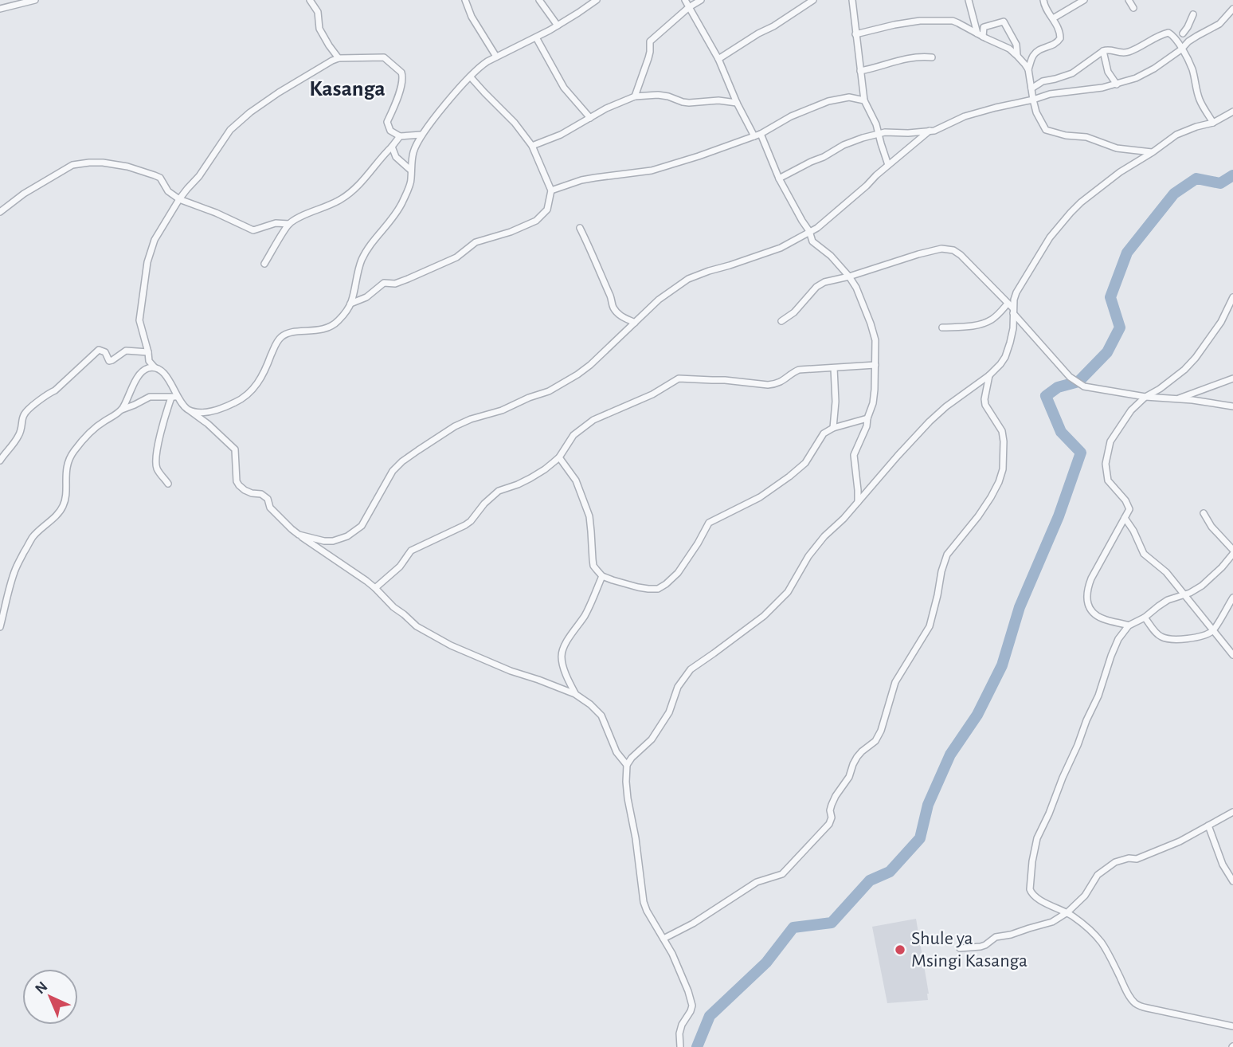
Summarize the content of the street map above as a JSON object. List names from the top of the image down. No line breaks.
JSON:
{"districts":["Kasanga"],"places":["Shule ya Msingi Kasanga"],"north":"top left"}
